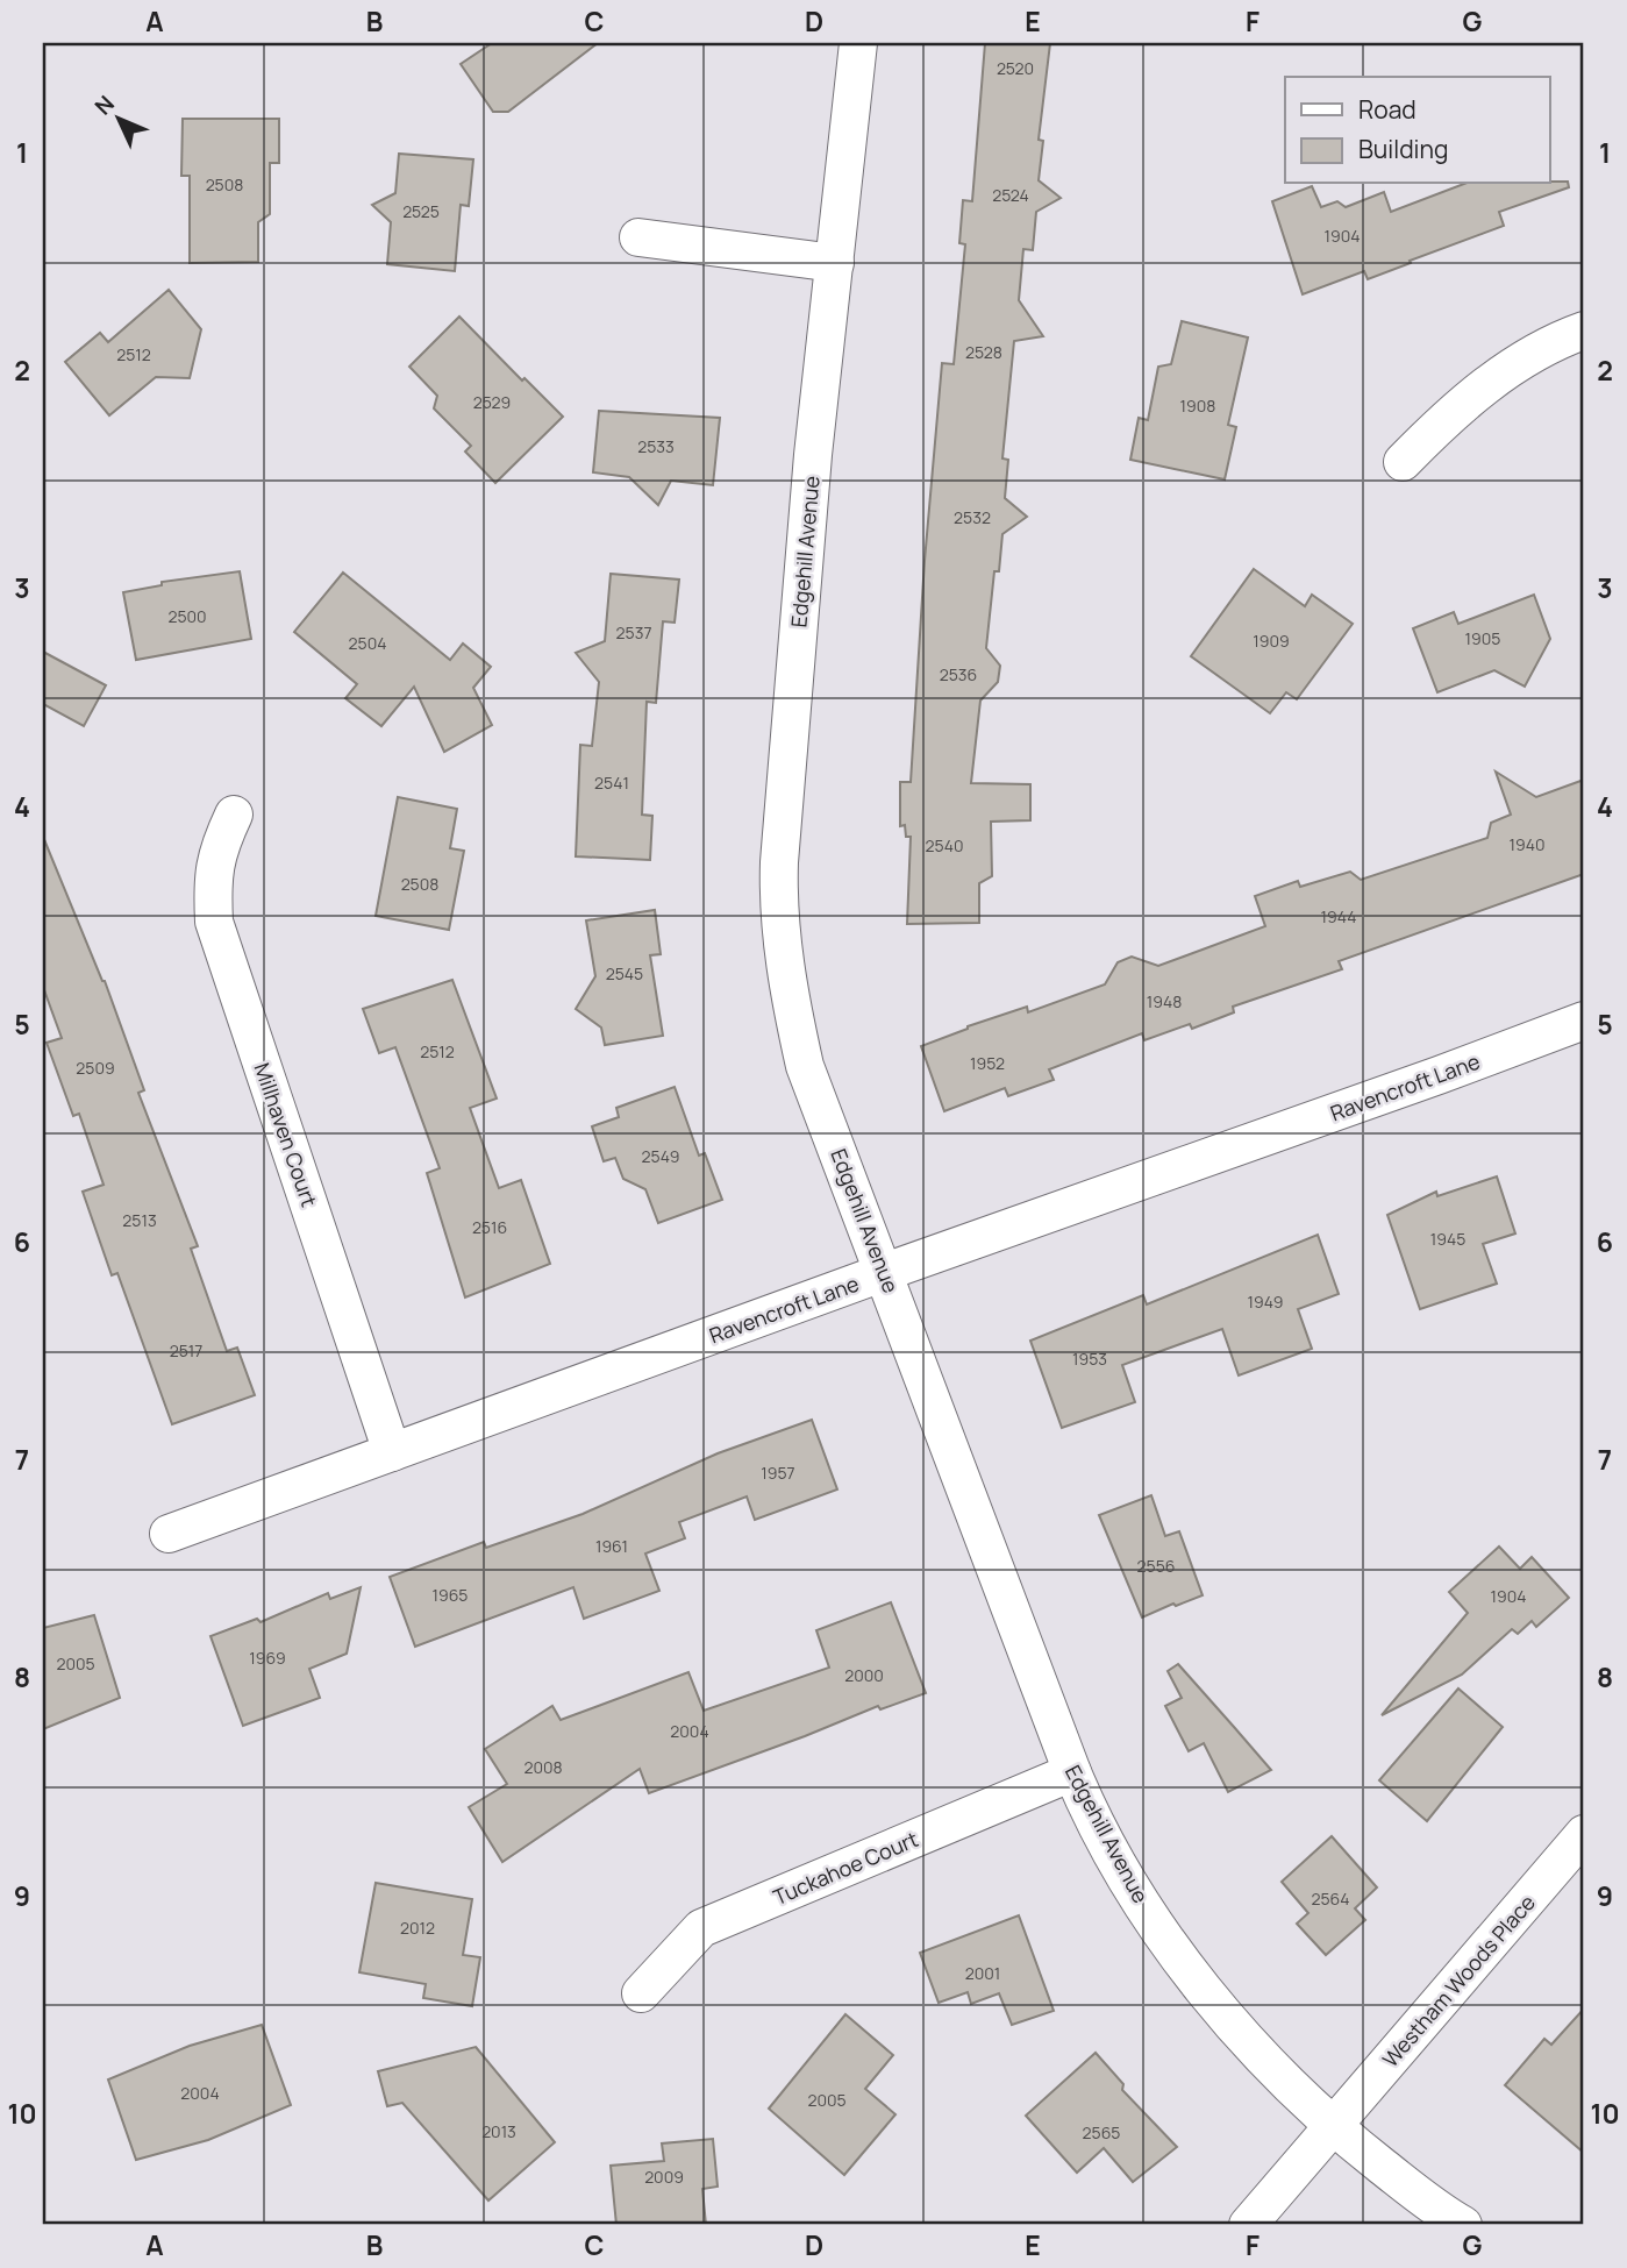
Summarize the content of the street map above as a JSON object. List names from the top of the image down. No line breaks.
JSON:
{"streets":{"street":["Edgehill Avenue","Ravencroft Lane","Millhaven Court","Tuckahoe Court","Westham Woods Place"]},"crossings":[["Edgehill Avenue","Ravencroft Lane"],["Edgehill Avenue","Tuckahoe Court"],["Edgehill Avenue","Westham Woods Place"],["Ravencroft Lane","Millhaven Court"]],"house_numbers":["2520","2508","2524","2525","1904","2528","2512","2529","1908","2533","2532","2500","2537","1905","1909","2504","2536","2541","1940","2540","2508","1944","2545","1948","2512","1952","2509","2549","2513","2516","1945","1949","2517","1953","1957","1961","2556","1965","1904","1969","2005","2000","2004","2008","2564","2012","2001","2004","2005","2013","2565","2009"],"legend":["Road","Building"],"north":"top left","grid":{"columns":["A","B","C","D","E","F","G"],"rows":["1","2","3","4","5","6","7","8","9","10"]}}
